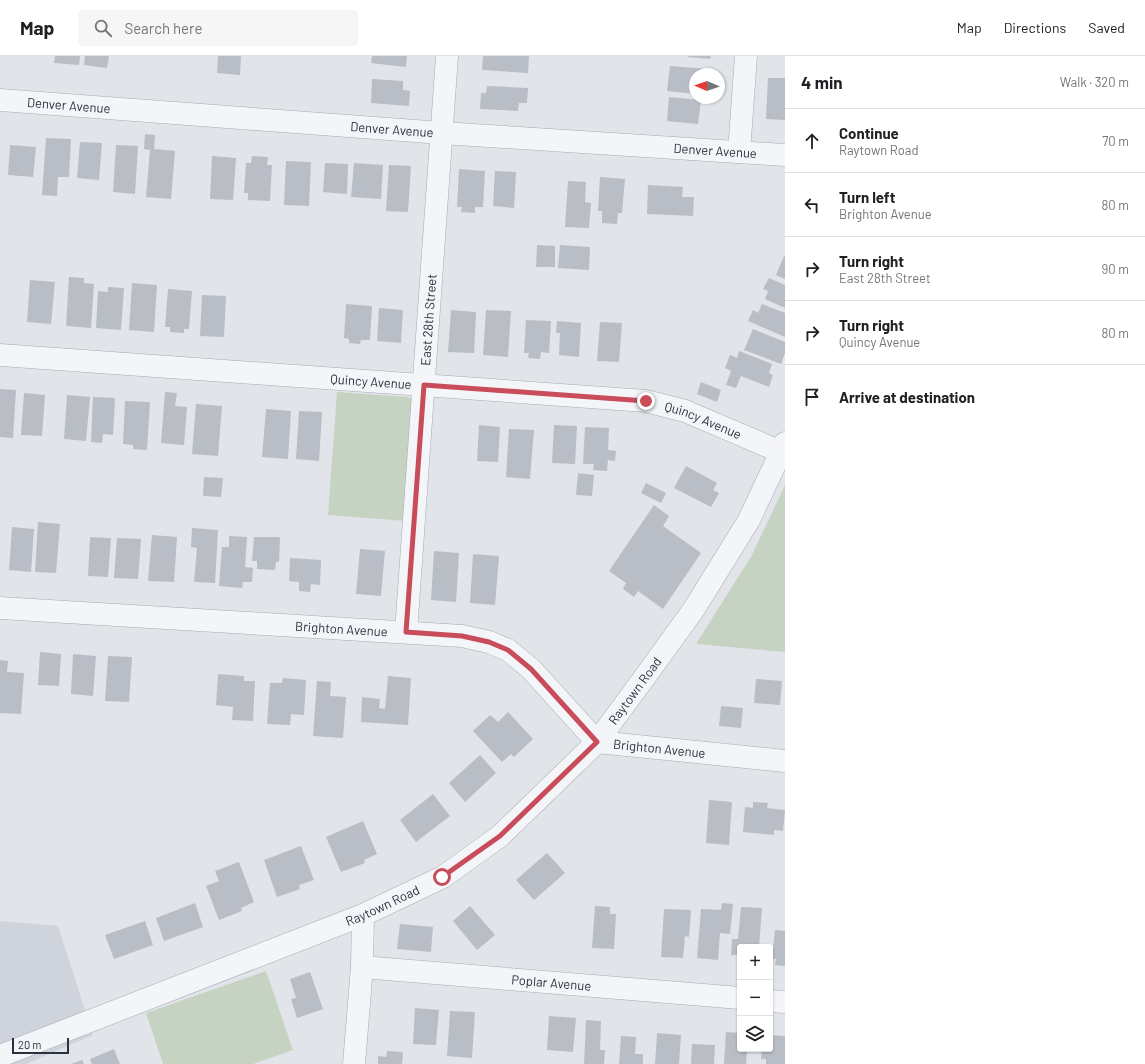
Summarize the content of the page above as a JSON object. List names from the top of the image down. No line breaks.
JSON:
{"streets":{"street":["Denver Avenue","East 28th Street","Quincy Avenue","Brighton Avenue","Raytown Road","Poplar Avenue"]},"crossings":[["Denver Avenue","East 28th Street"],["East 28th Street","Quincy Avenue"],["East 28th Street","Brighton Avenue"],["Quincy Avenue","Raytown Road"],["Brighton Avenue","Raytown Road"]],"scale_bar":"20 m","north":"left","page":{"header":"Map","search":"Search here","nav":["Map","Directions","Saved"],"heading":["4 min","Walk · 320 m"],"list":[["Continue","Raytown Road","70 m"],["Turn left","Brighton Avenue","80 m"],["Turn right","East 28th Street","90 m"],["Turn right","Quincy Avenue","80 m"],"Arrive at destination"],"map_buttons":["+","−"],"scale":"20 m"}}
